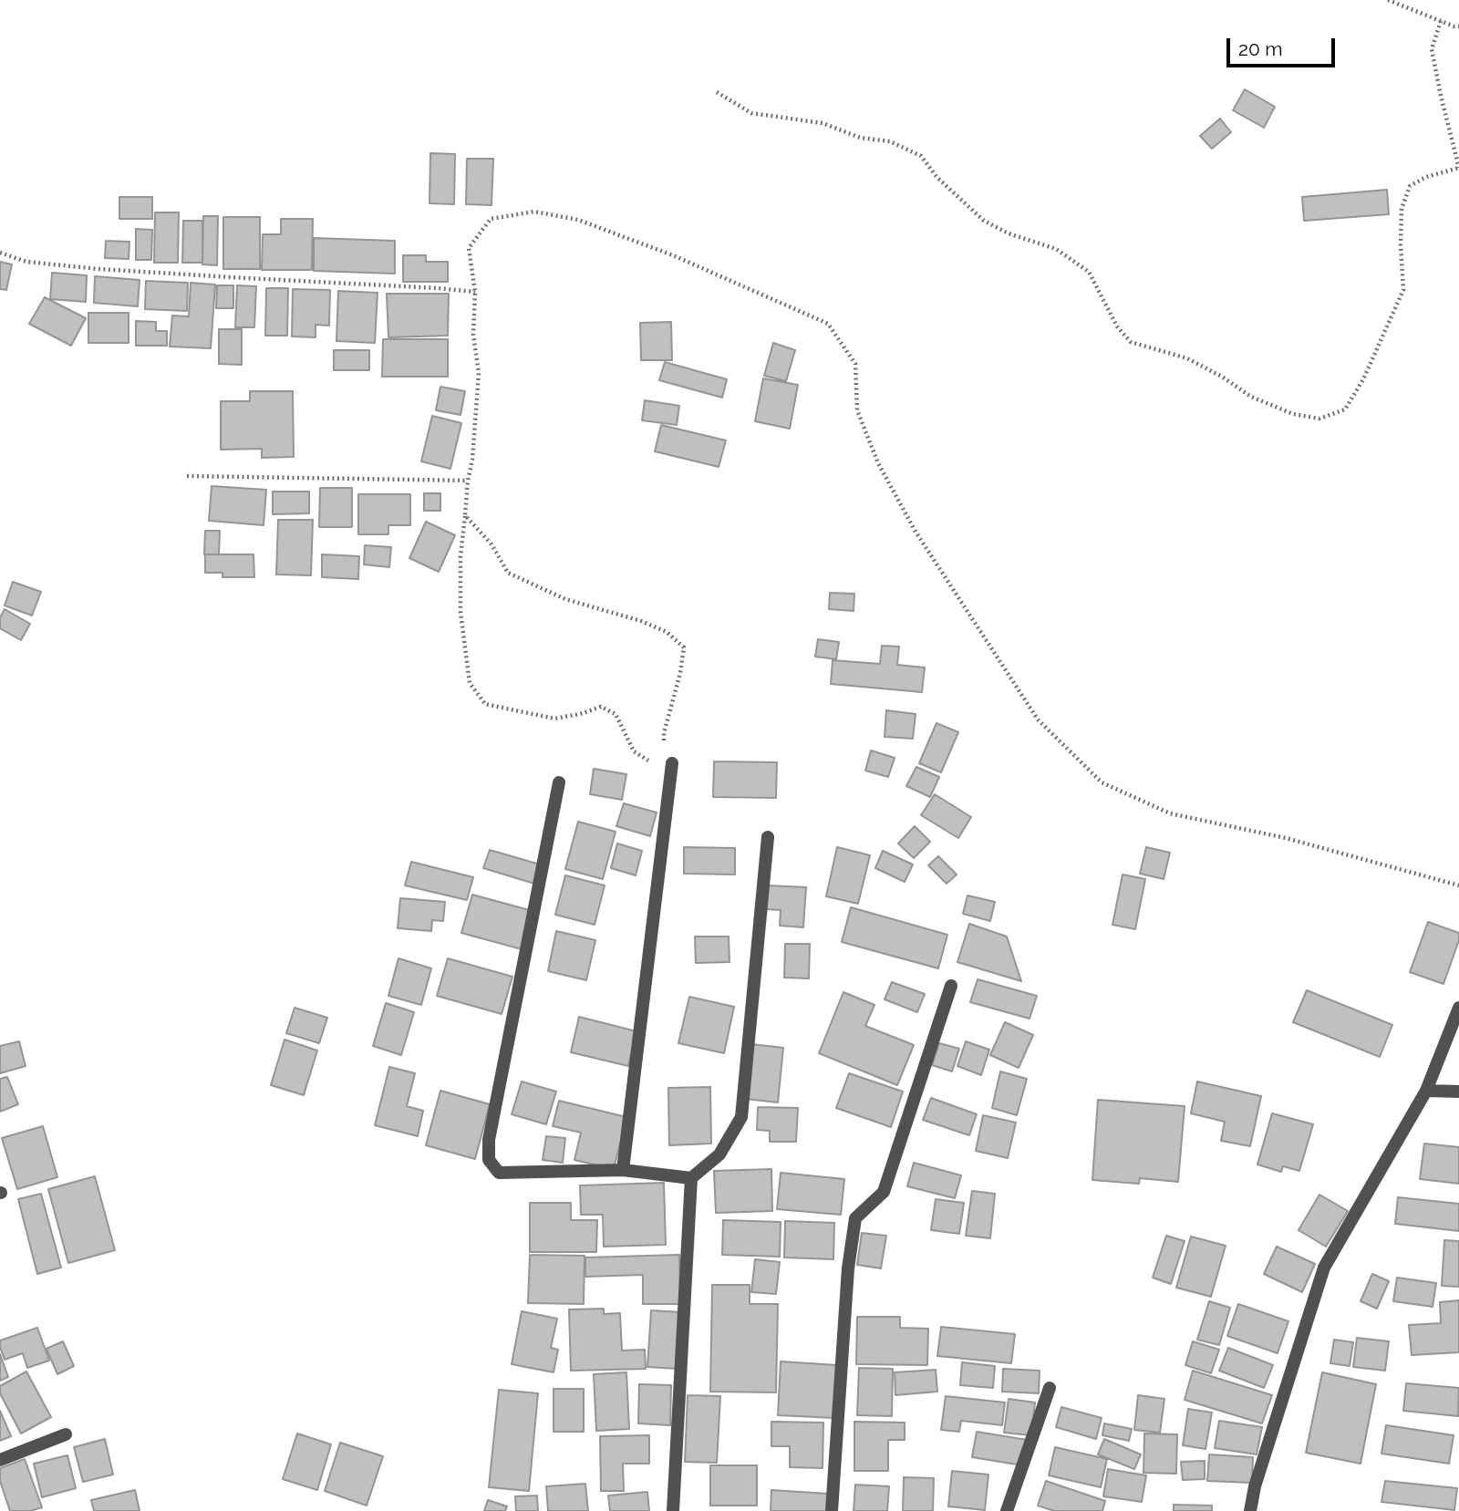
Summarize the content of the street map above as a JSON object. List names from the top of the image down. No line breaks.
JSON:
{"scale_bar":"20 m"}
